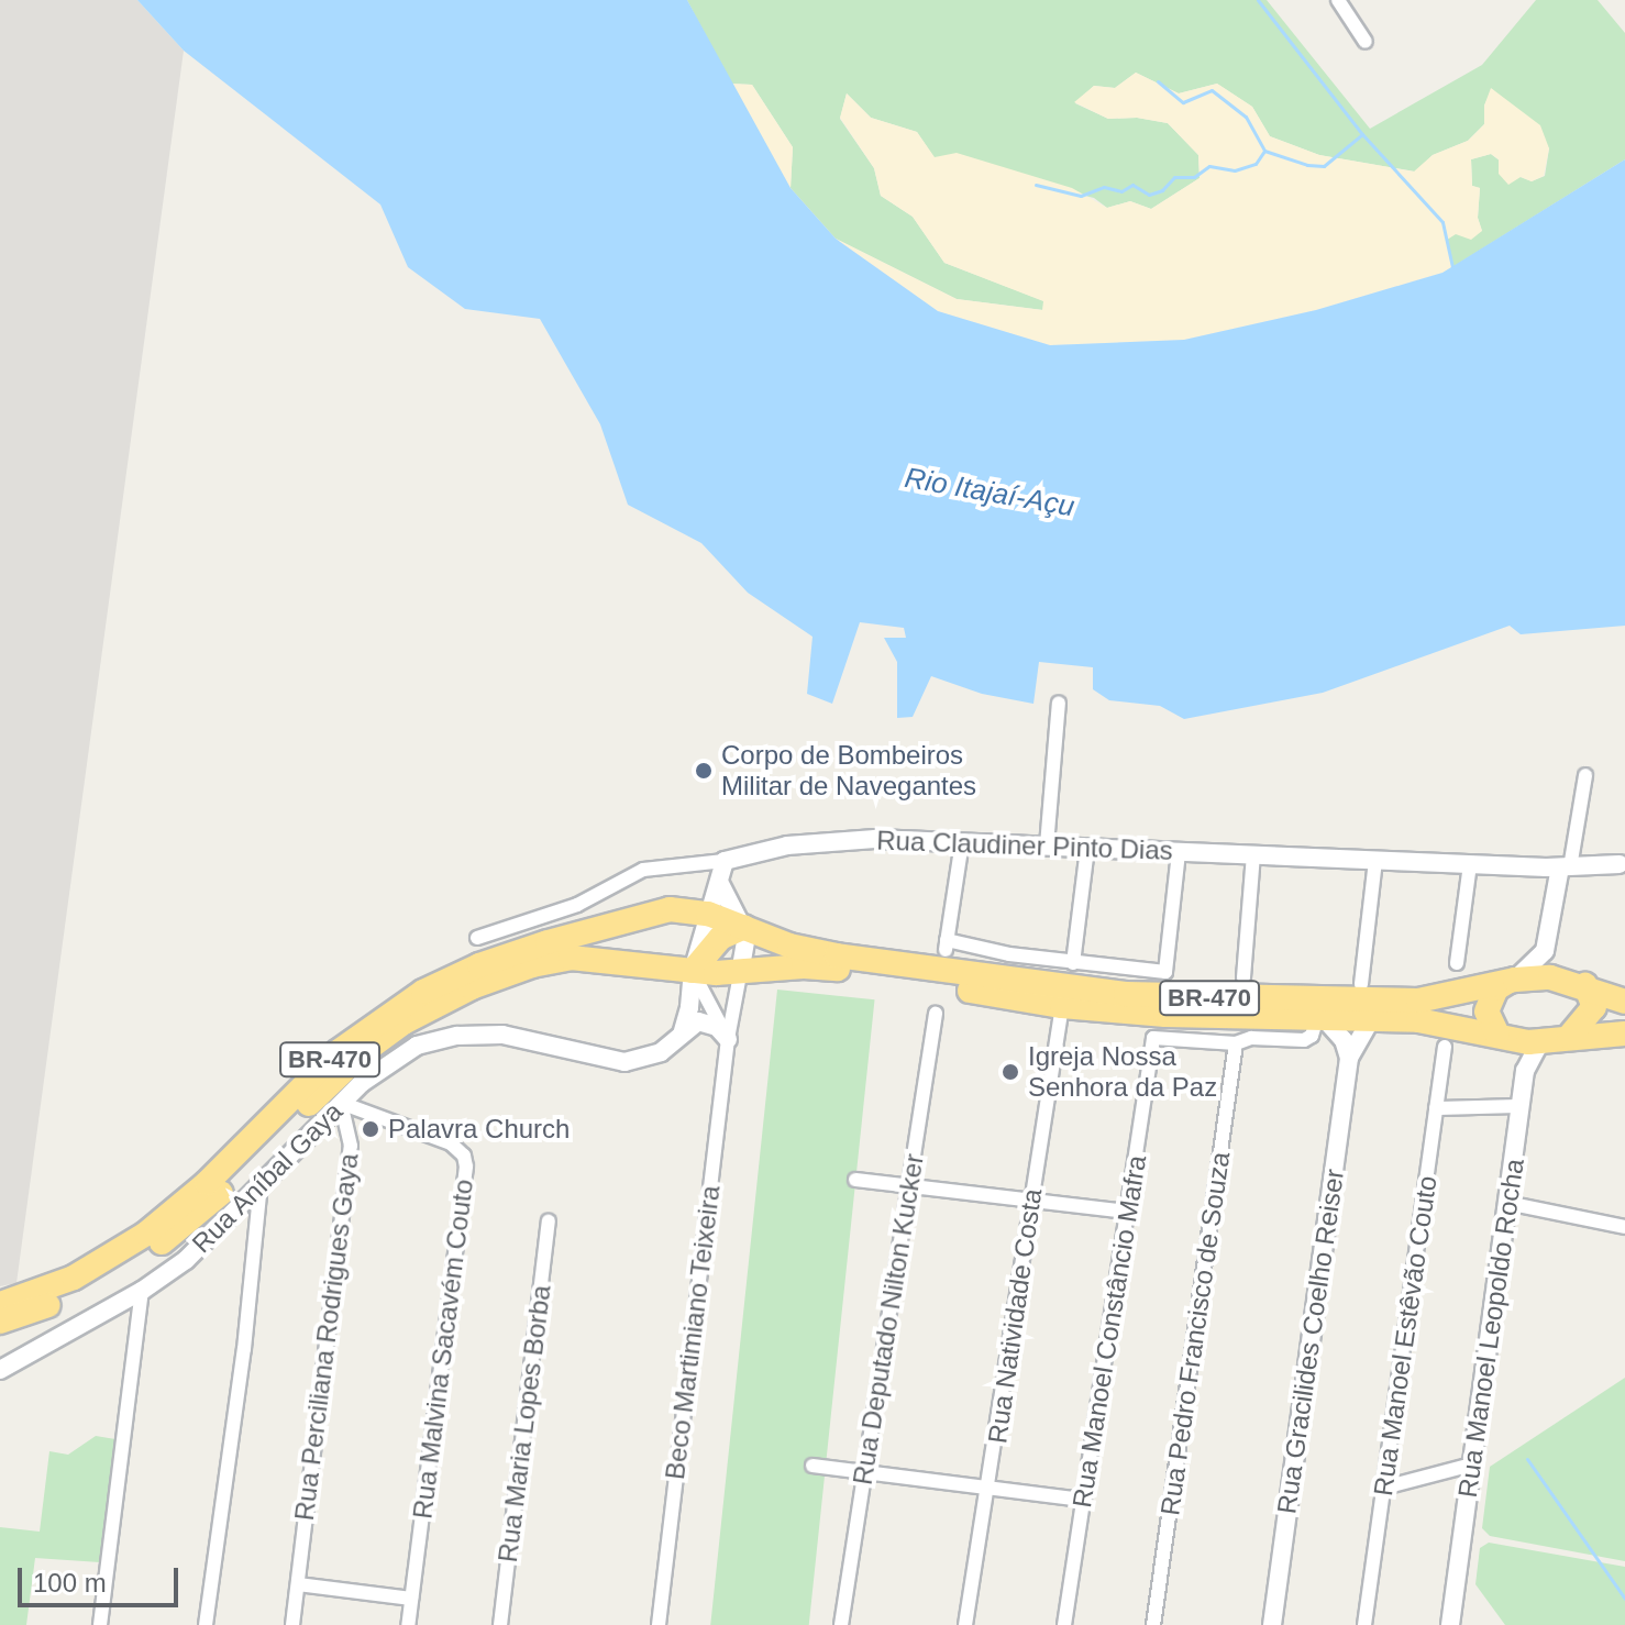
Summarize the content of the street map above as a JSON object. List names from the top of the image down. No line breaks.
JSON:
{"streets":{"highway":["BR-470"],"main road":["Rua Claudiner Pinto Dias","Rua Aníbal Gaya","Rua Manoel Leopoldo Rocha","Rua Gracilides Coelho Reiser"],"street":["Rua Natividade Costa","Rua Deputado Nilton Kucker","Rua Manoel Constâncio Mafra","Beco Martimiano Teixeira","Rua Pedro Francisco de Souza","Rua Manoel Estêvão Couto","Rua Perciliana Rodrigues Gaya","Rua Malvina Sacavém Couto","Rua Maria Lopes Borba"]},"crossings":[["BR-470","Rua Natividade Costa"],["BR-470","Rua Manoel Leopoldo Rocha"],["BR-470","Beco Martimiano Teixeira"],["BR-470","Rua Gracilides Coelho Reiser"],["Rua Aníbal Gaya","Rua Perciliana Rodrigues Gaya"],["Rua Aníbal Gaya","Rua Malvina Sacavém Couto"],["Rua Manoel Constâncio Mafra","Rua Pedro Francisco de Souza"],["Rua Perciliana Rodrigues Gaya","Rua Malvina Sacavém Couto"]],"water":["Rio Itajaí-Açu"],"places":["Corpo de Bombeiros Militar de Navegantes","Igreja Nossa Senhora da Paz","Palavra Church"],"scale_bar":"100 m"}
